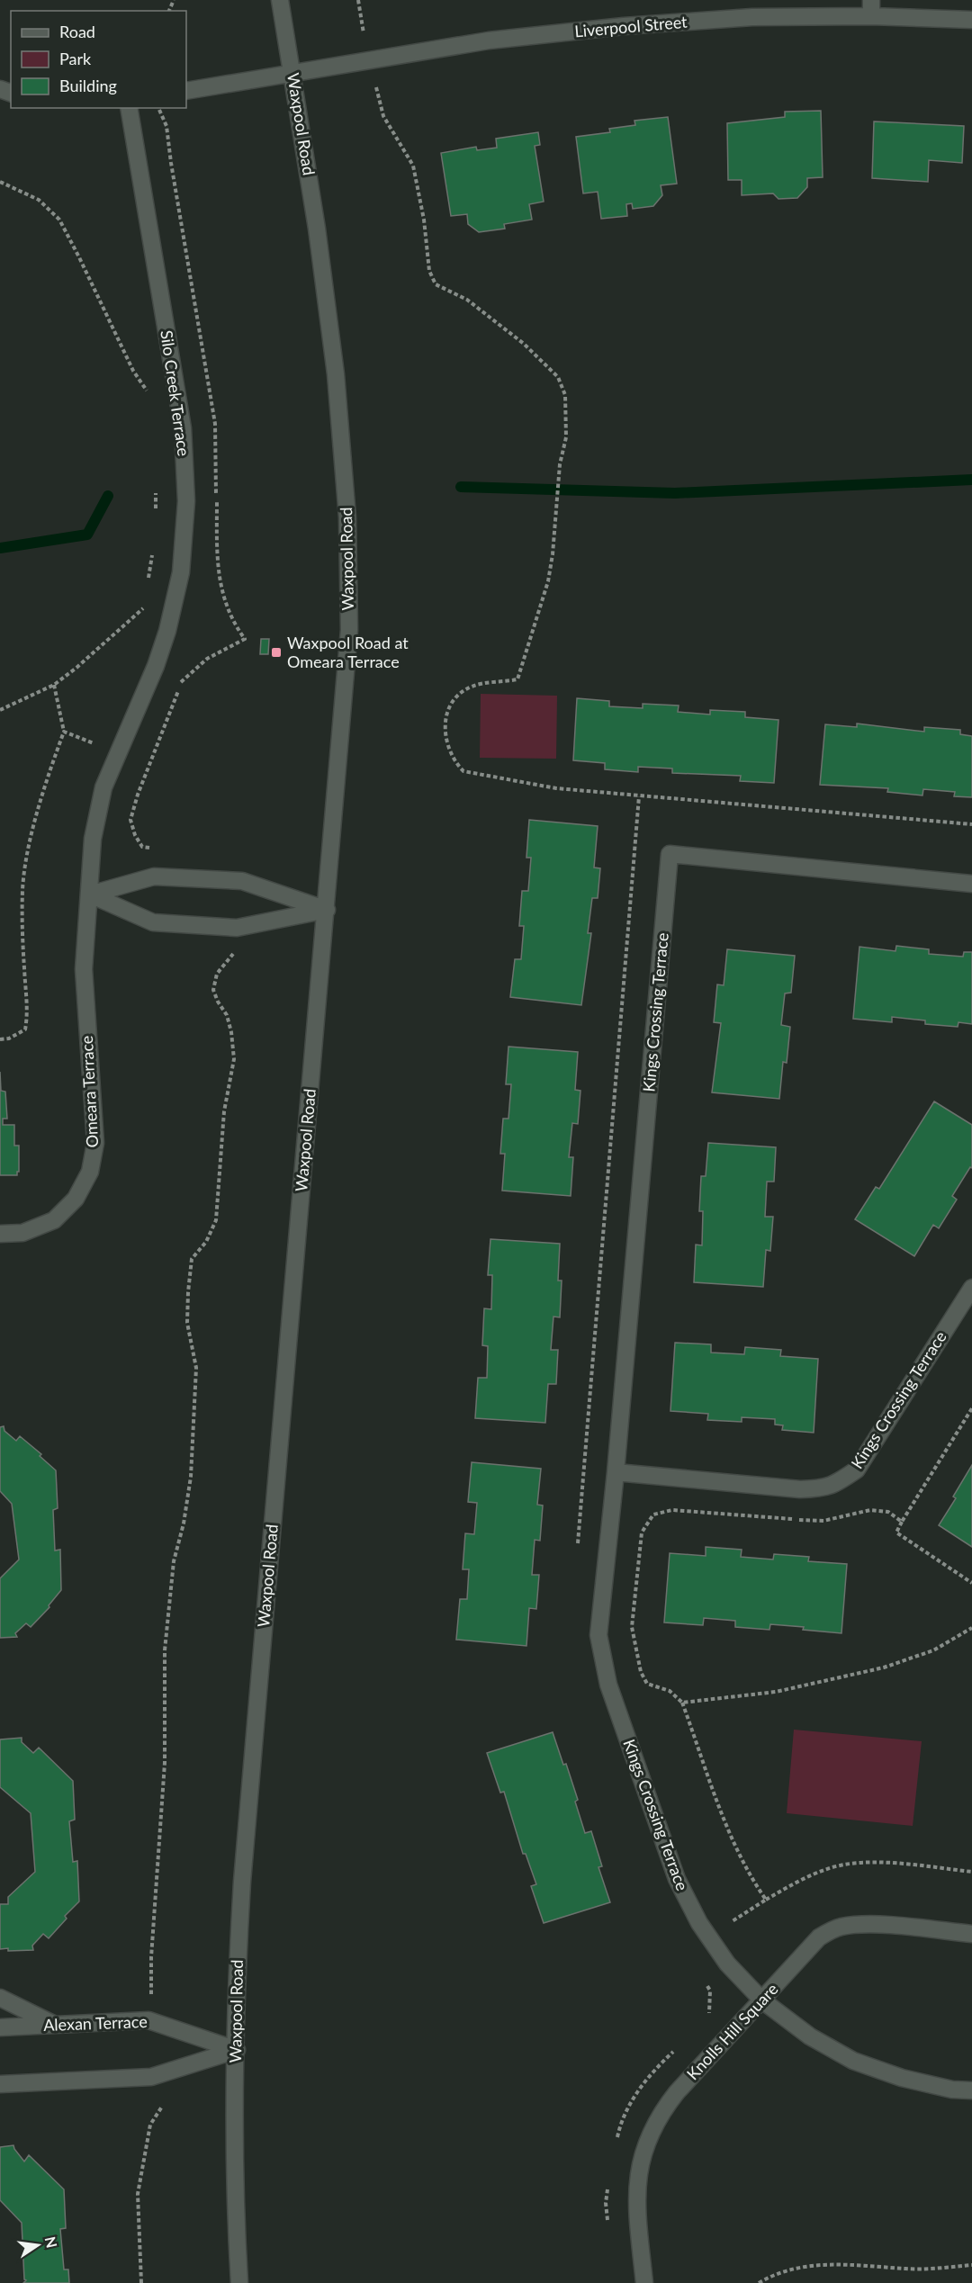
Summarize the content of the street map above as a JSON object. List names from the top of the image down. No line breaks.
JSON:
{"streets":{"street":["Liverpool Street","Waxpool Road","Silo Creek Terrace","Kings Crossing Terrace","Omeara Terrace","Alexan Terrace","Knolls Hill Square"]},"crossings":[["Liverpool Street","Waxpool Road"],["Waxpool Road","Alexan Terrace"],["Silo Creek Terrace","Omeara Terrace"],["Kings Crossing Terrace","Knolls Hill Square"]],"places":{"transit":["Waxpool Road at Omeara Terrace"]},"legend":["Road","Park","Building"],"north":"right"}
